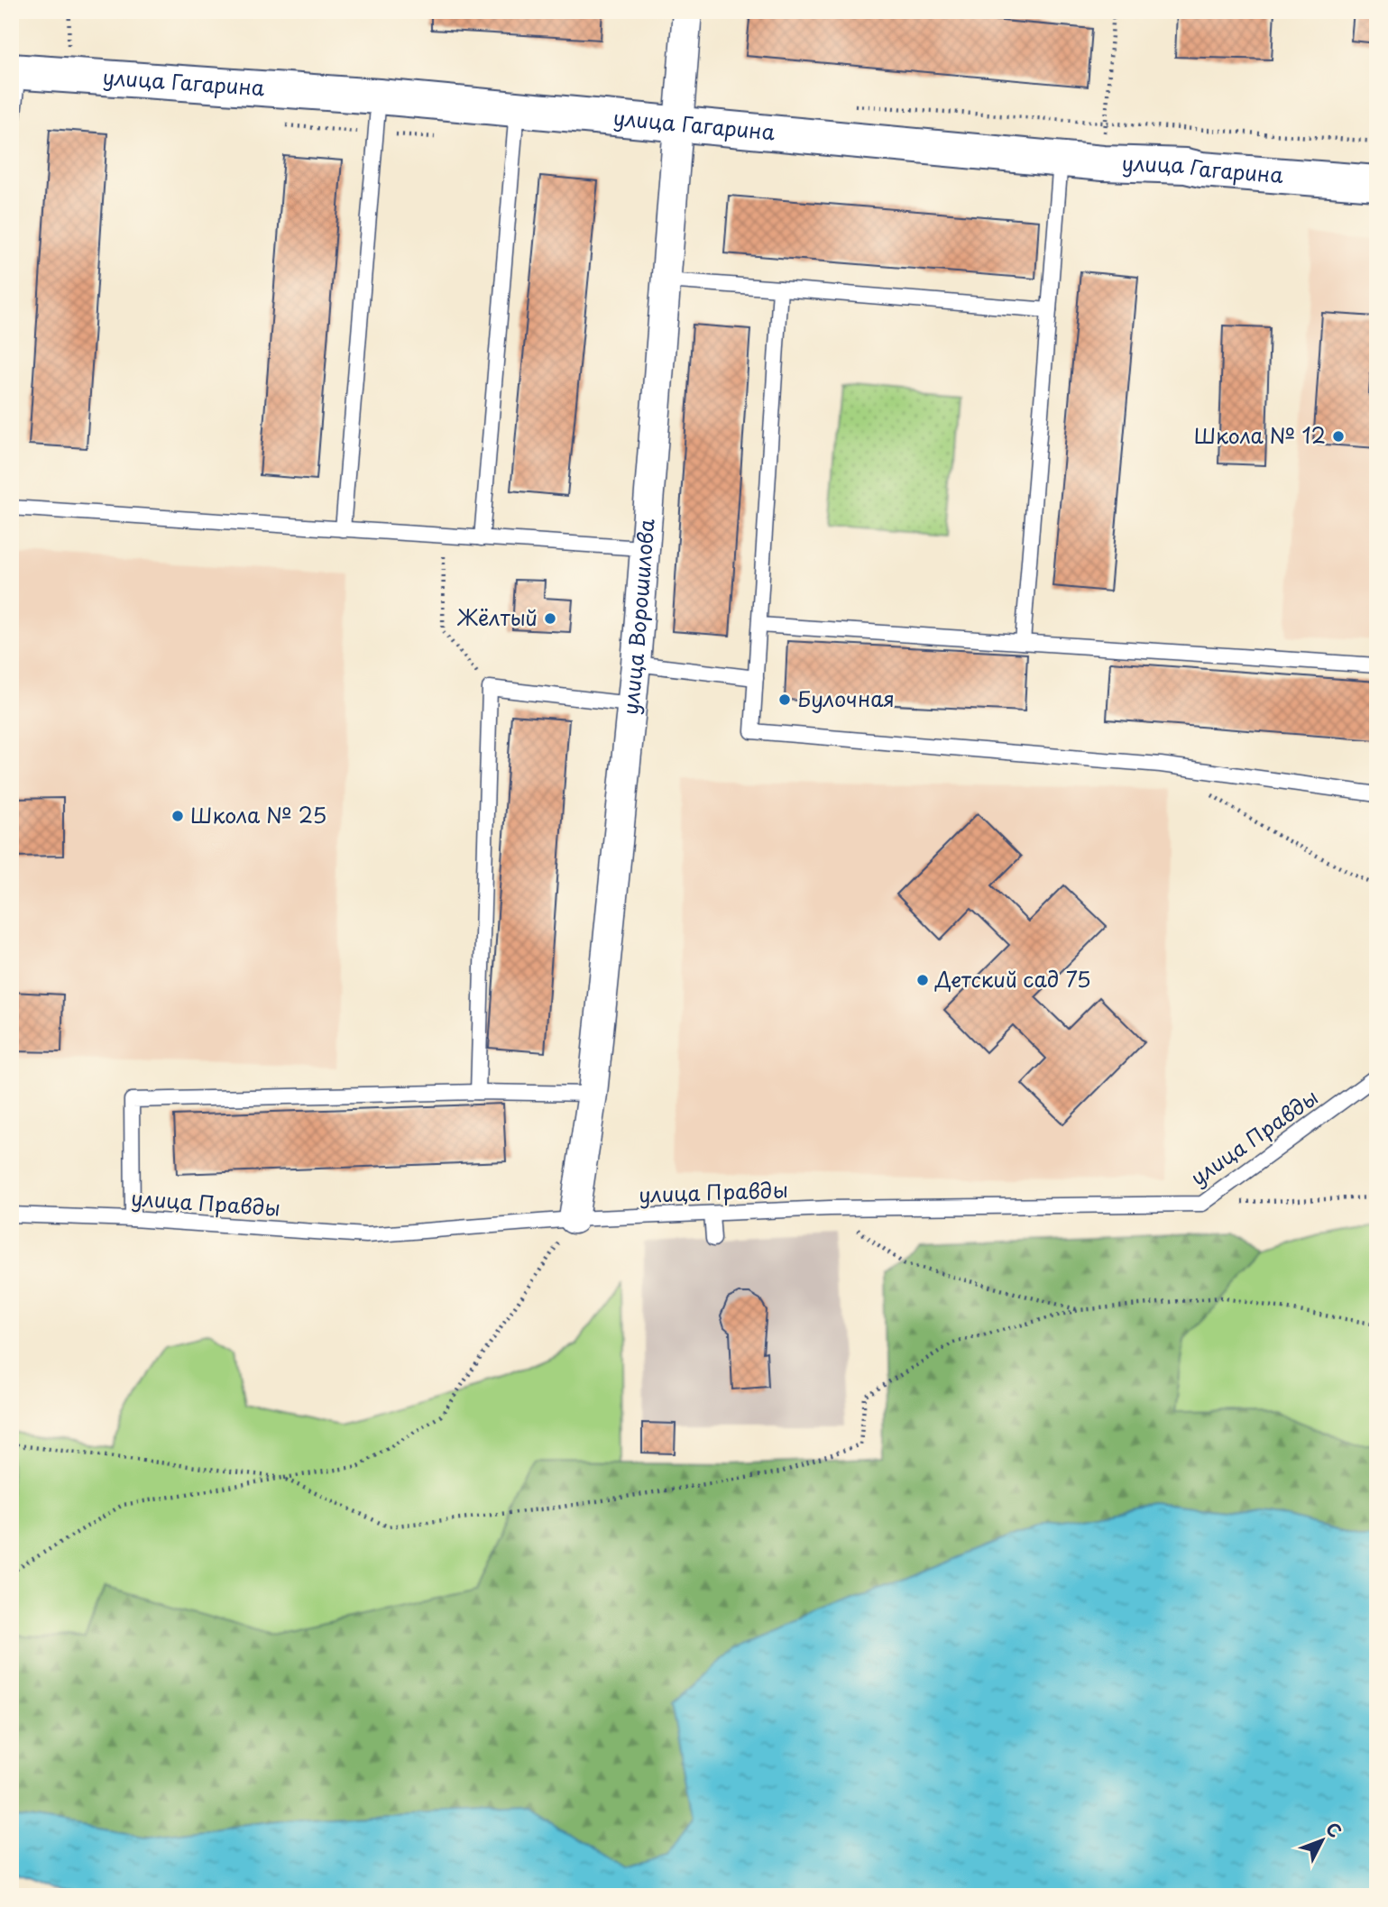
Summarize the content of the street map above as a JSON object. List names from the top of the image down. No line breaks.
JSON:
{"streets":{"main road":["улица Гагарина"],"street":["улица Ворошилова"],"lane":["улица Правды"]},"crossings":[["улица Гагарина","улица Ворошилова"],["улица Ворошилова","улица Правды"]],"places":["Школа № 12","Жёлтый","Булочная","Школа № 25","Детский сад 75"],"north":"top right"}
